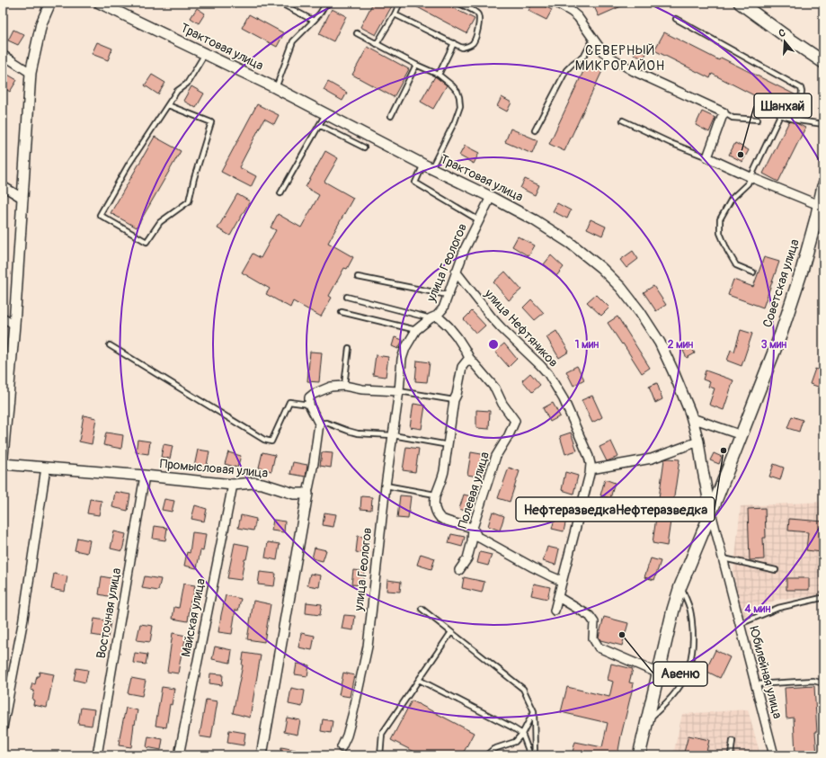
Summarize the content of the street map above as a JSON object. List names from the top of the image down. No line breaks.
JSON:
{"streets":{"main road":["Советская улица"],"street":["Трактовая улица","улица Геологов","улица Нефтяников","Промысловая улица","Полевая улица","Восточная улица","Майская улица","Юбилейная улица"]},"crossings":[["Трактовая улица","улица Геологов"],["Трактовая улица","Советская улица"],["Трактовая улица","Юбилейная улица"],["улица Геологов","улица Нефтяников"],["улица Геологов","Полевая улица"],["Советская улица","Юбилейная улица"],["Промысловая улица","Восточная улица"],["Промысловая улица","Майская улица"]],"districts":["СЕВЕРНЫЙ МИКРОРАЙОН"],"places":["Шанхай","НефтеразведкаНефтеразведка","Авеню"],"north":"top","rings":["1 мин","2 мин","3 мин","4 мин"]}
